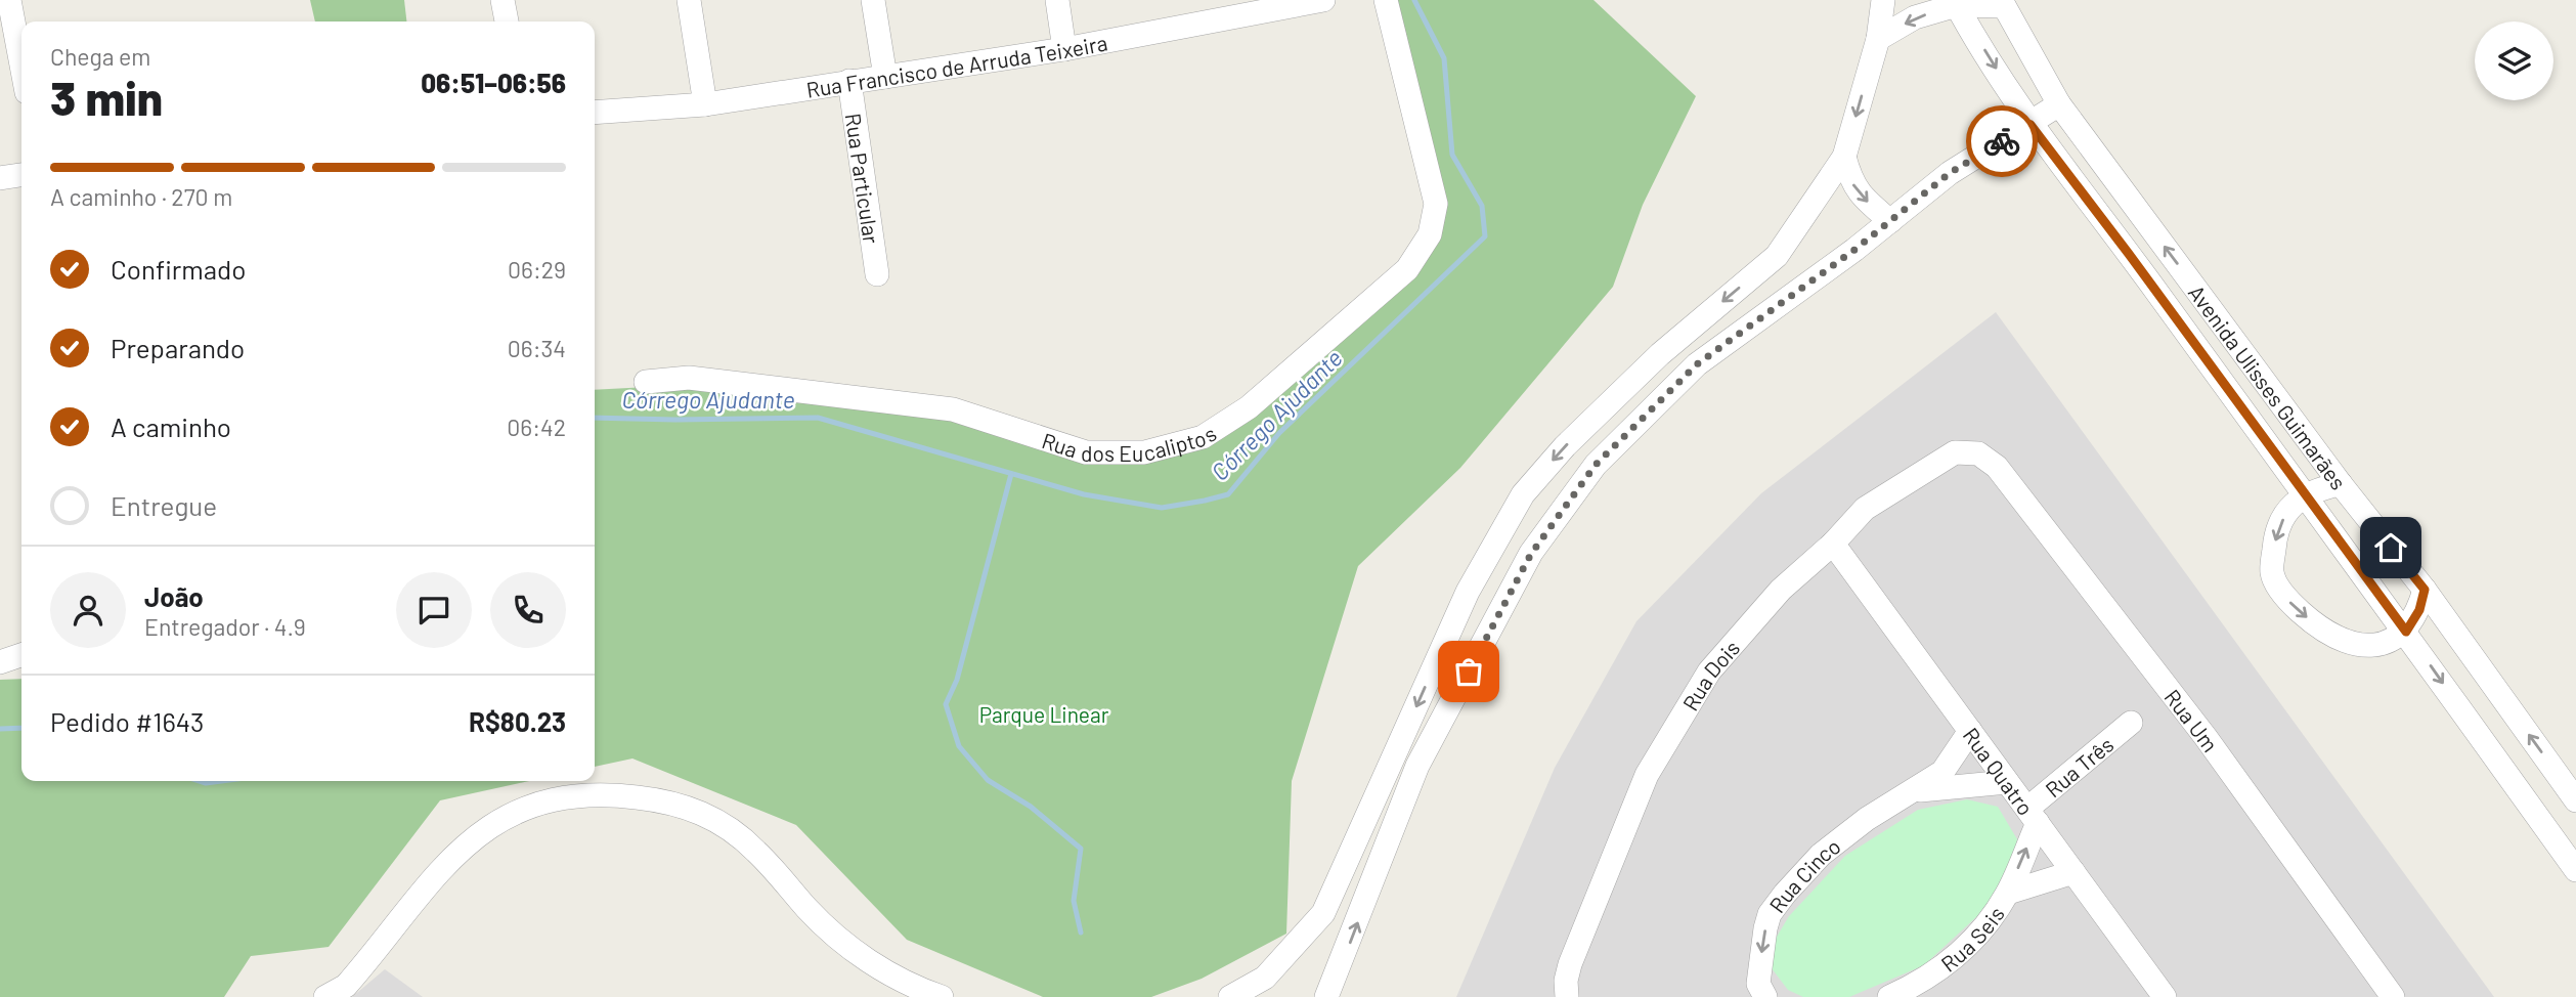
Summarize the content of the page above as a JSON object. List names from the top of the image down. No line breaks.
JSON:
{"streets":{"street":["Rua Francisco de Arruda Teixeira","Rua Particular","Avenida Ulisses Guimarães","Rua dos Eucaliptos","Rua Dois","Rua Um","Rua Três","Rua Quatro","Rua Cinco","Rua Seis"]},"crossings":[["Rua Francisco de Arruda Teixeira","Rua Particular"],["Rua Dois","Rua Um"],["Rua Dois","Rua Quatro"],["Rua Três","Rua Quatro"],["Rua Três","Rua Seis"],["Rua Quatro","Rua Cinco"],["Rua Quatro","Rua Seis"]],"one_way":["Rua Cinco"],"water":["Córrego Ajudante"],"parks":["Parque Linear"],"page":{"heading":["3 min","Chega em","06:51–06:56"],"panel":["João","Entregador · 4.9","Pedido #1643","R$80.23"],"bar":"A caminho · 270 m","list":[["Confirmado","06:29"],["Preparando","06:34"],["A caminho","06:42"],"Entregue"]}}
